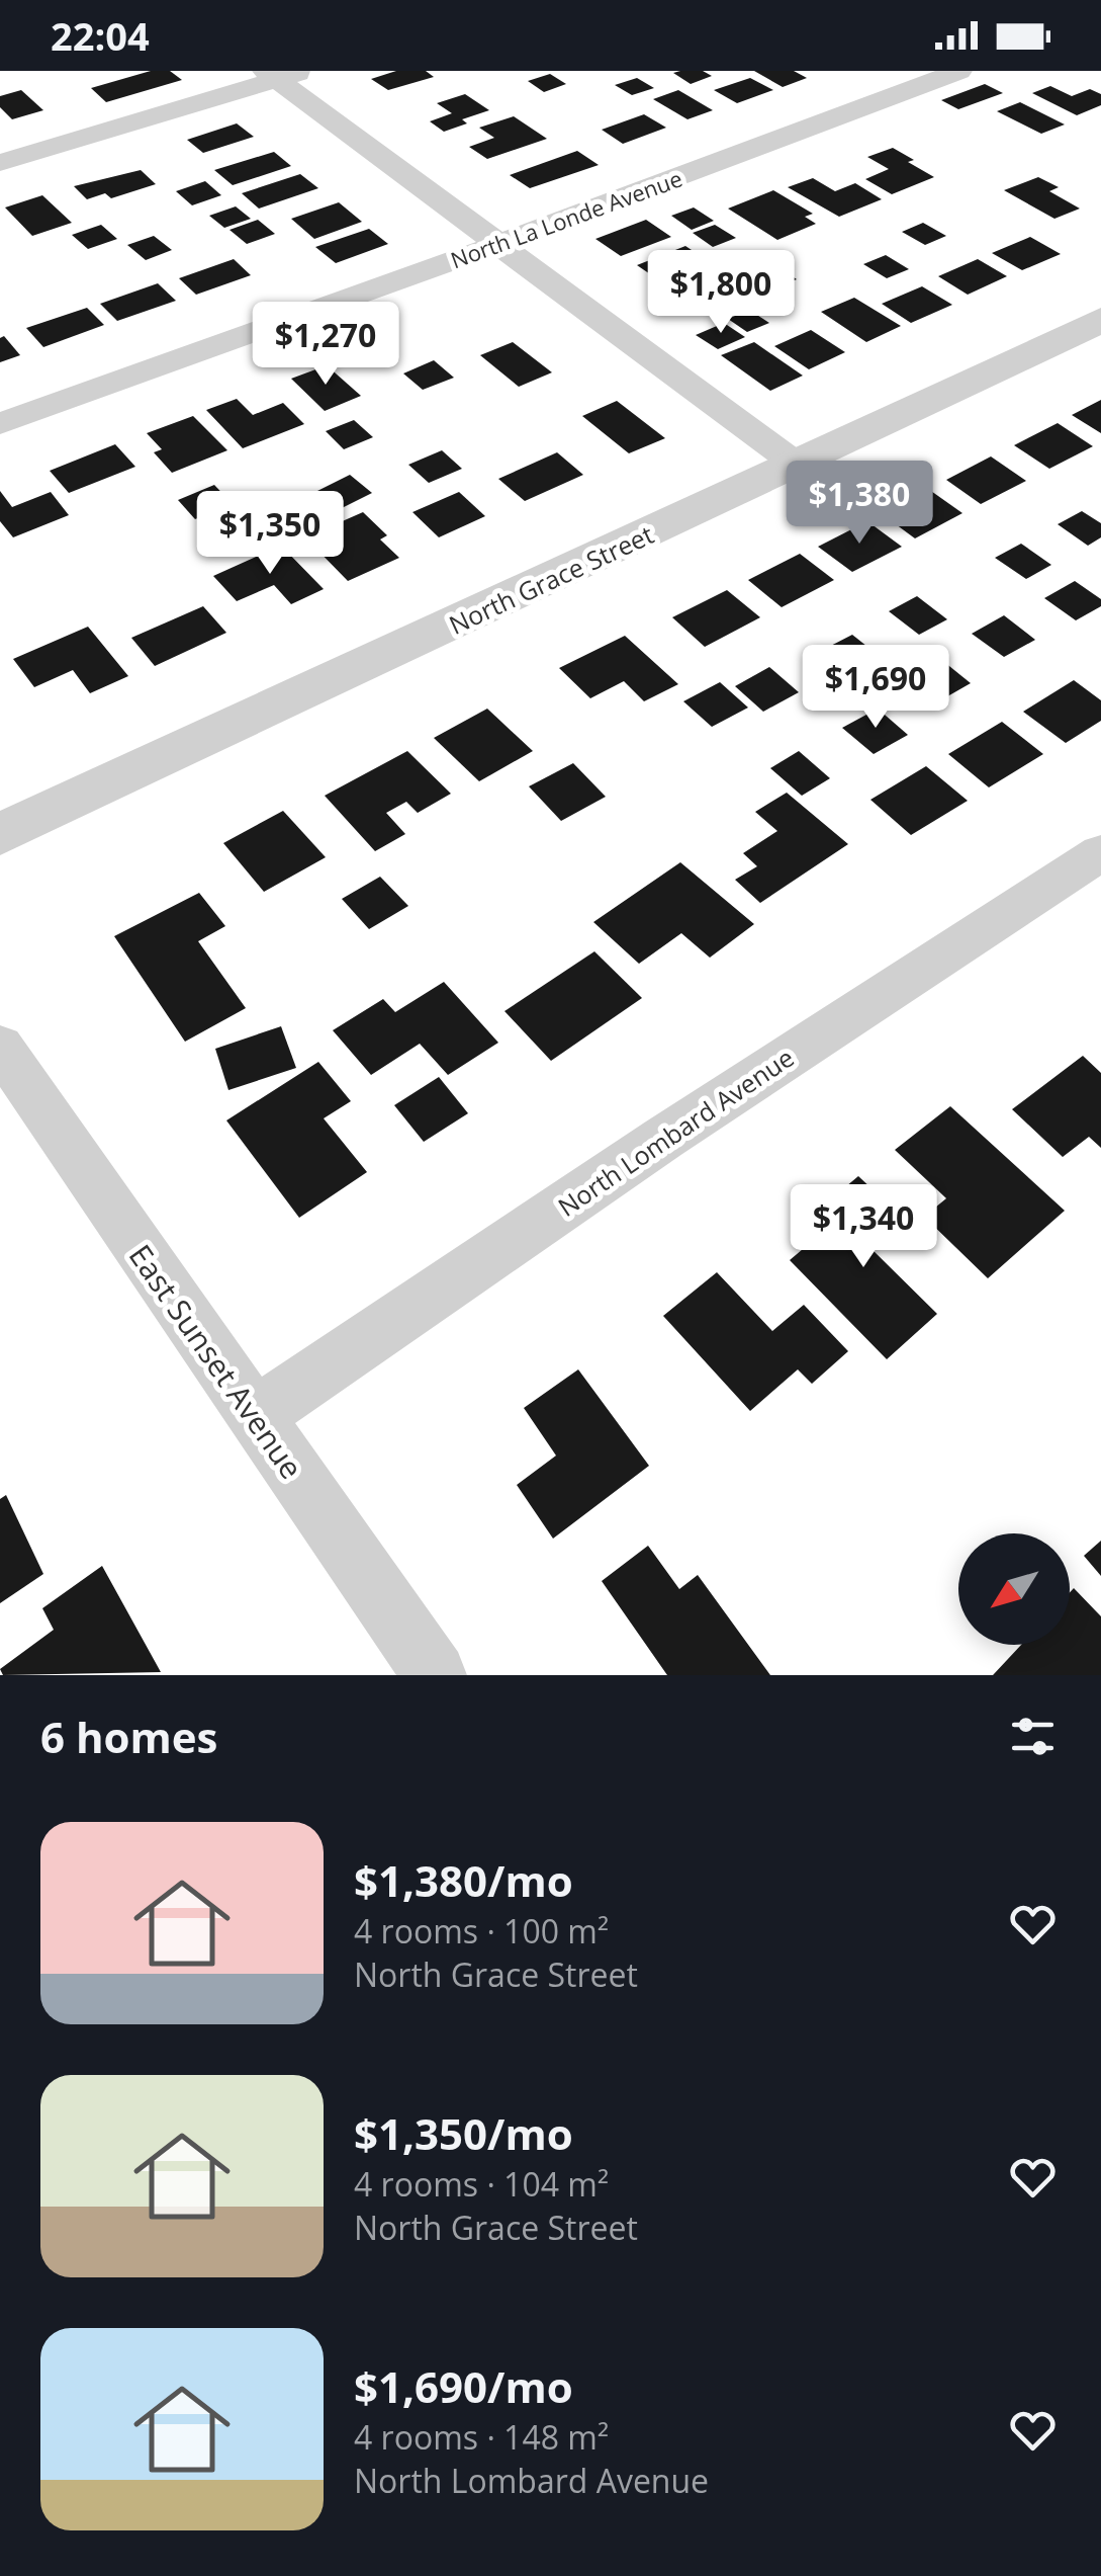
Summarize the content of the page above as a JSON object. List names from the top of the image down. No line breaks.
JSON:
{"streets":{"street":["North La Londe Avenue","North Grace Street","North Lombard Avenue","East Sunset Avenue"]},"crossings":[["North Lombard Avenue","East Sunset Avenue"]],"north":"bottom left","page":{"status":"22:04","price":["$1,800","$1,270","$1,380","$1,350","$1,690","$1,340"],"heading":"6 homes","list":[{"name":"$1,380/mo","note":"4 rooms · 100 m² · North Grace Street"},{"name":"$1,350/mo","note":"4 rooms · 104 m² · North Grace Street"},{"name":"$1,690/mo","note":"4 rooms · 148 m² · North Lombard Avenue"}]}}
